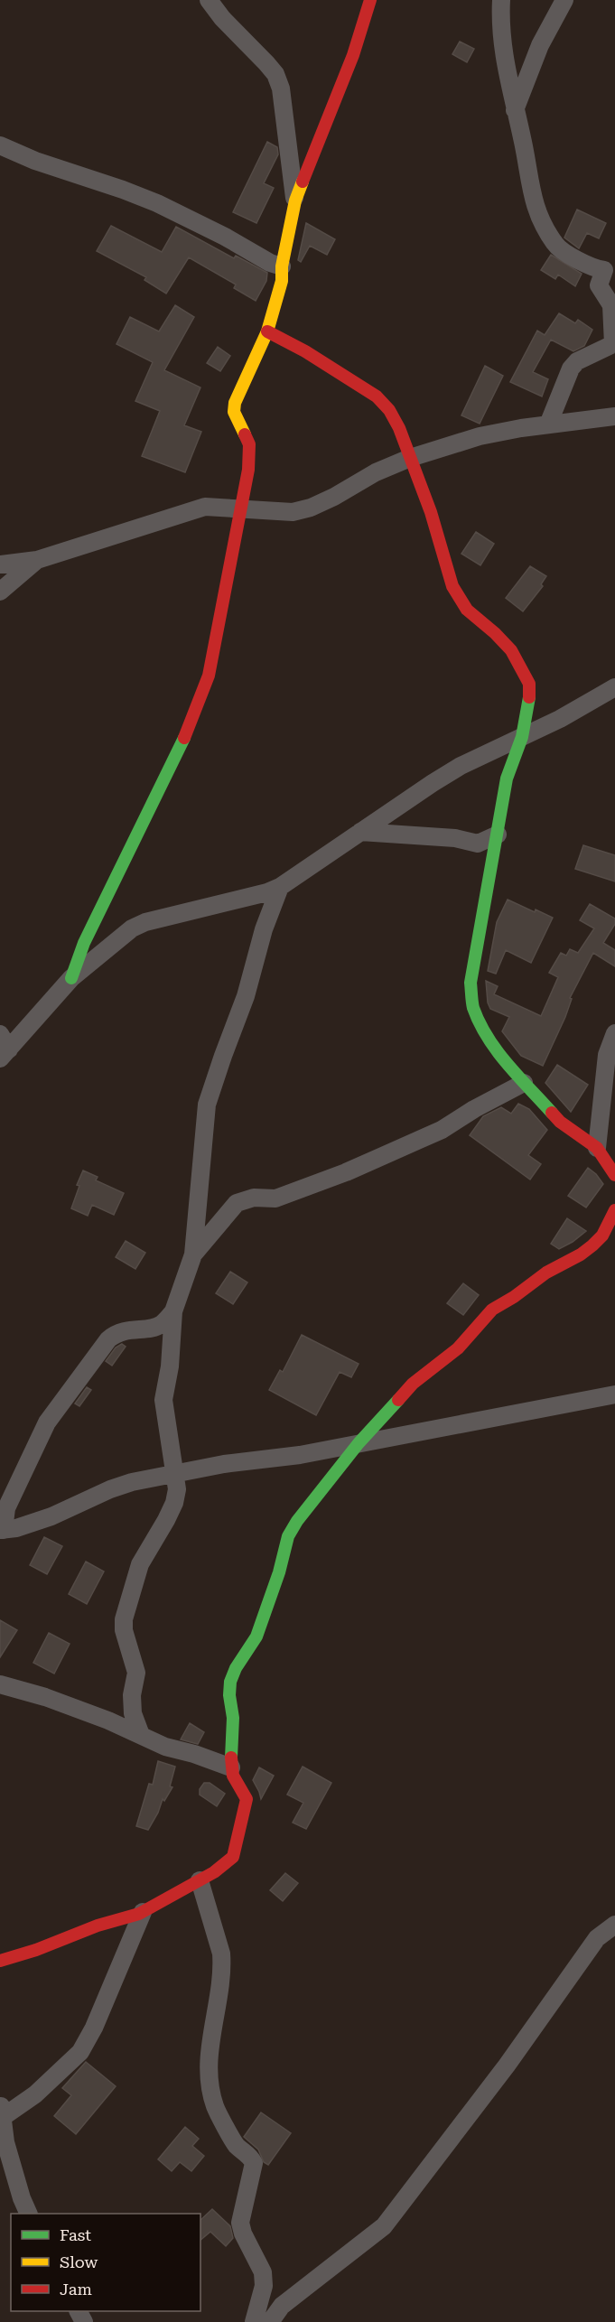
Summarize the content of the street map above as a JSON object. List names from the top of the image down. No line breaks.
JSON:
{"legend":["Fast","Slow","Jam"]}
